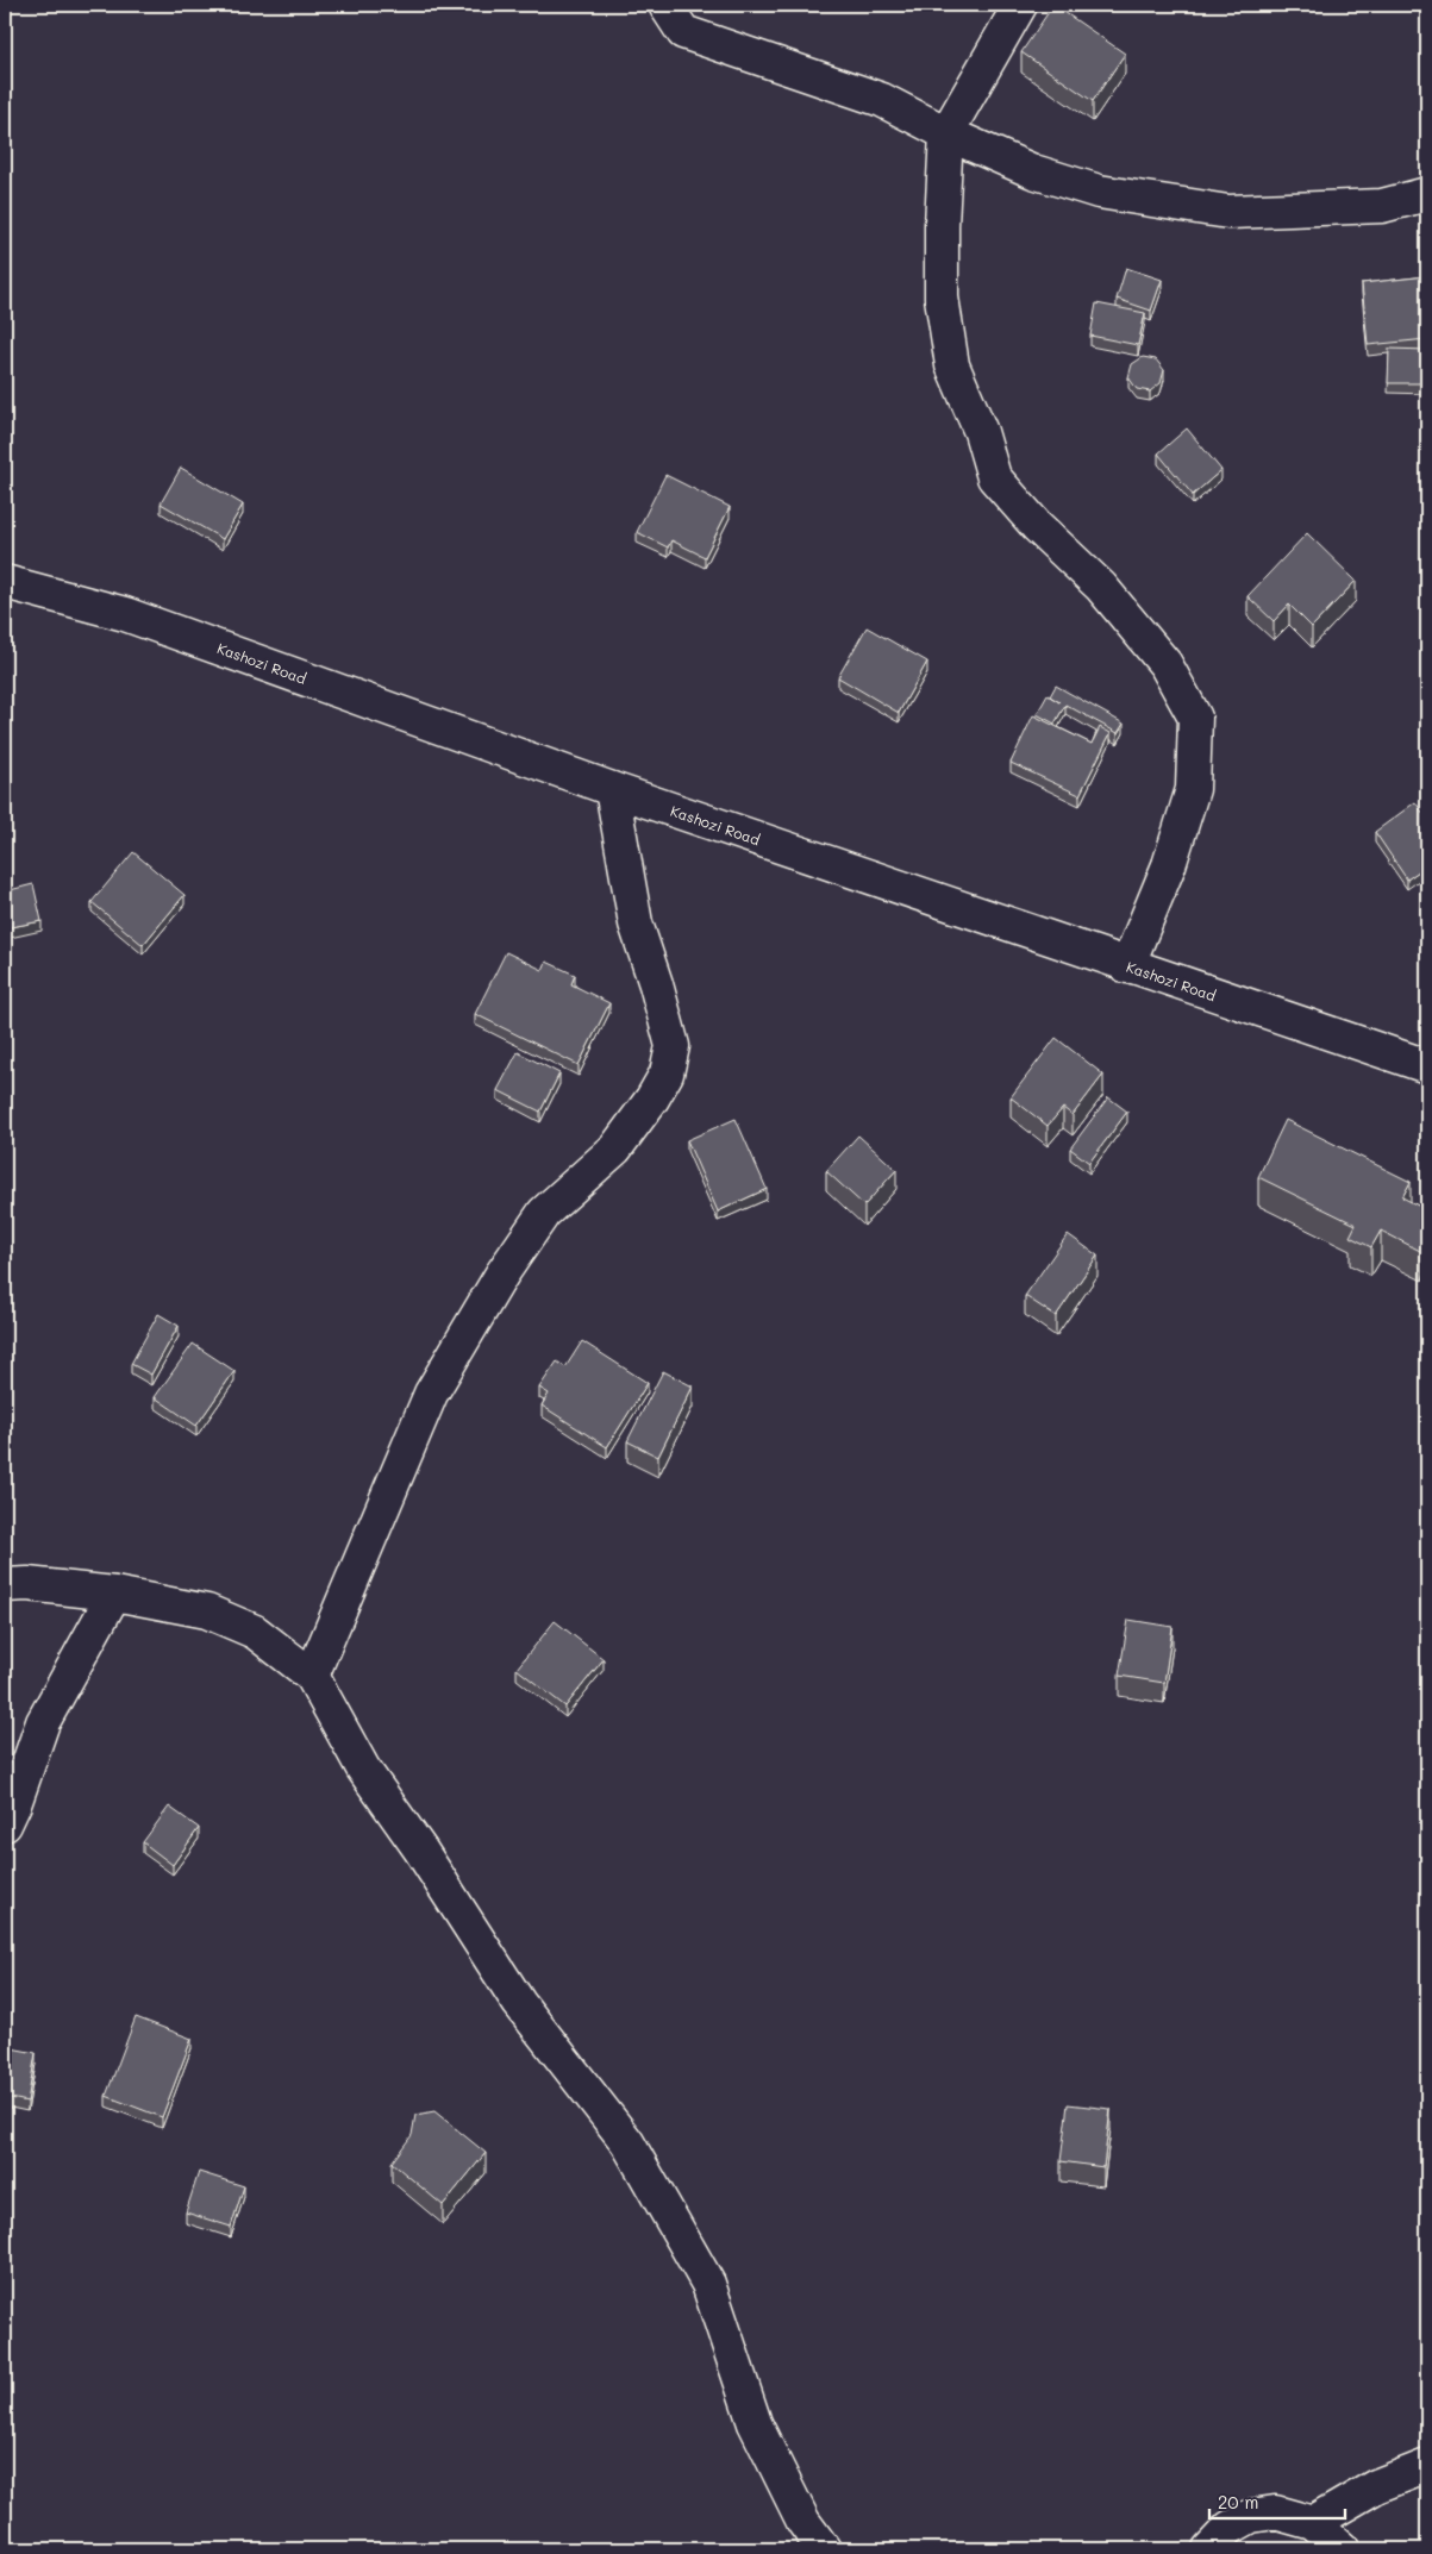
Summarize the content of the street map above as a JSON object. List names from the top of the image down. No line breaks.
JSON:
{"streets":{"street":["Kashozi Road"]},"scale_bar":"20 m"}
